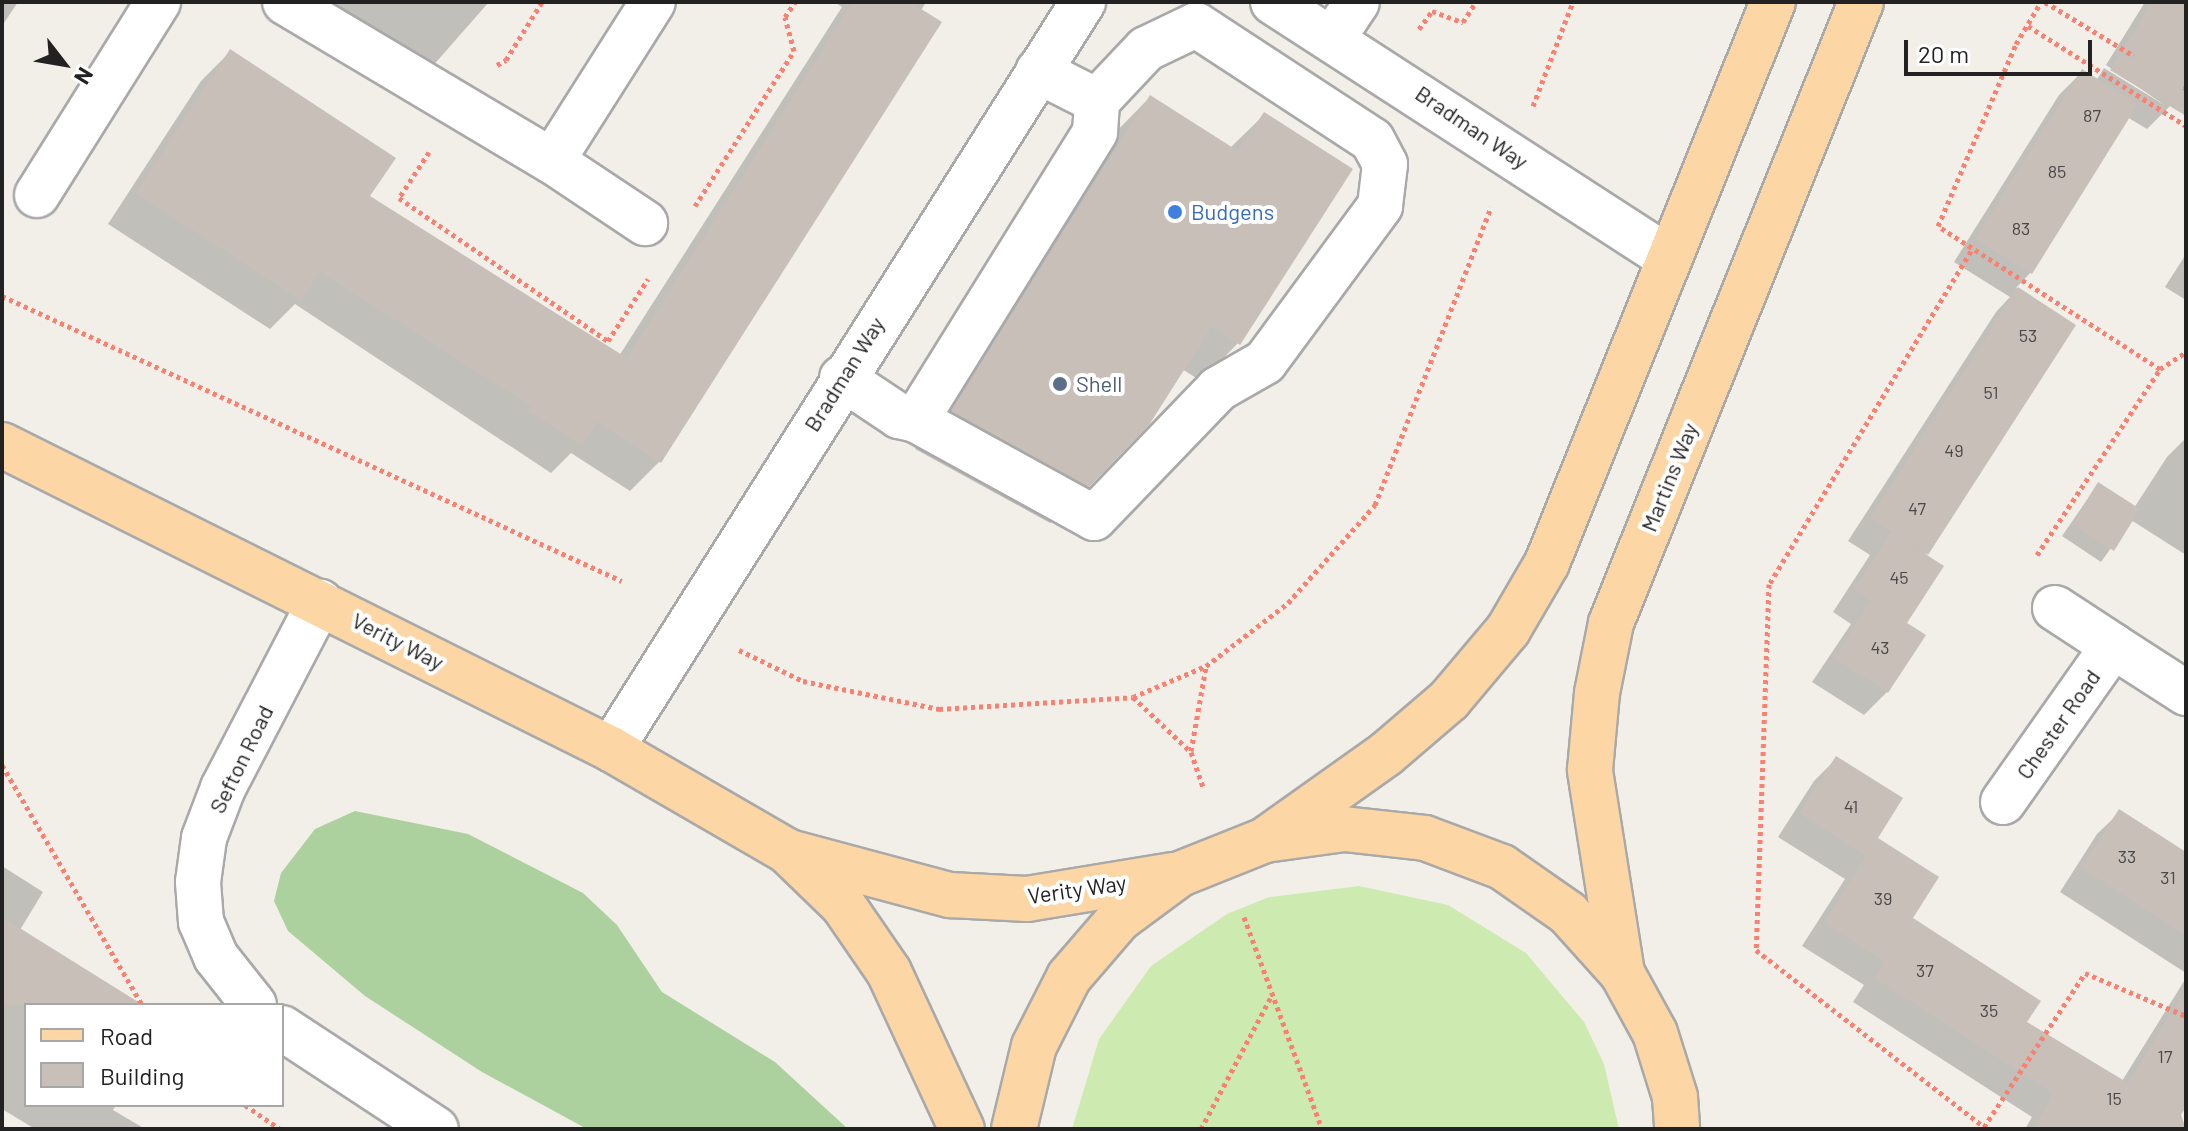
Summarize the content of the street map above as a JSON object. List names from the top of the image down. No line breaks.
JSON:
{"streets":{"main road":["Martins Way","Verity Way"],"street":["Bradman Way","Chester Road","Sefton Road"]},"crossings":[["Bradman Way","Martins Way"],["Bradman Way","Verity Way"],["Martins Way","Verity Way"],["Verity Way","Sefton Road"]],"places":["Budgens","Shell"],"house_numbers":["87","85","83","53","51","49","47","45","43","41","33","31","39","37","35","17","15"],"legend":["Road","Building"],"scale_bar":"20 m","north":"bottom right"}
